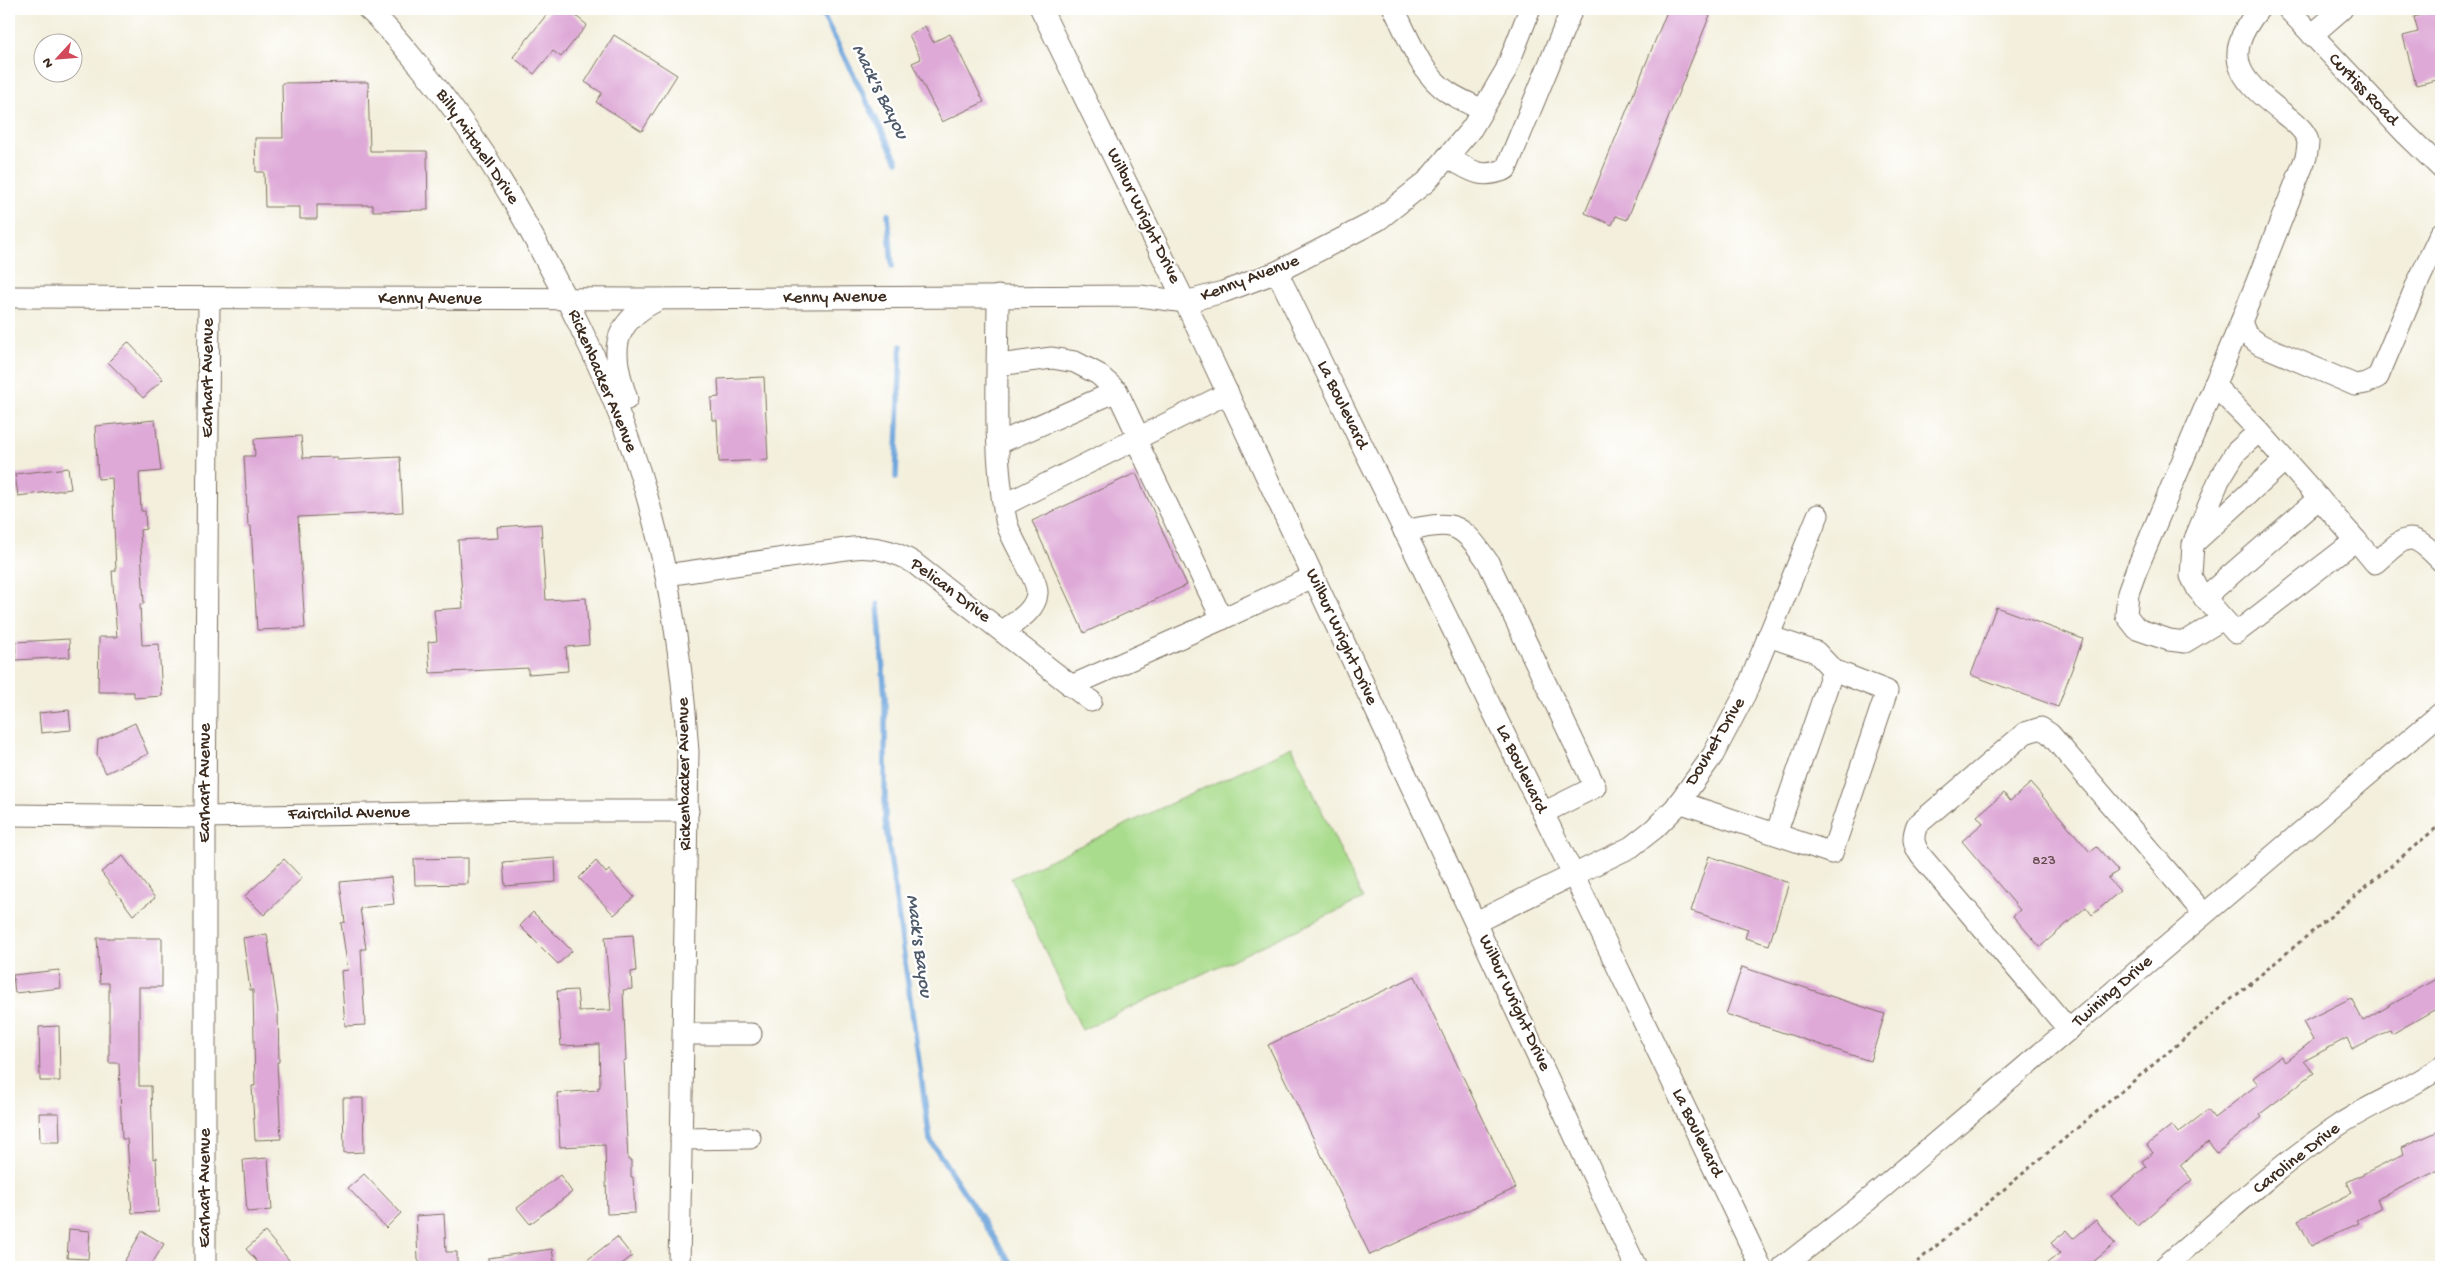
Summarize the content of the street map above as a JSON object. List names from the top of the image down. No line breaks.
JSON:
{"streets":{"street":["Curtiss Road","Billy Mitchell Drive","Wilbur Wright Drive","Kenny Avenue","Earhart Avenue","Rickenbacker Avenue","La Boulevard","Pelican Drive","Douhet Drive","Fairchild Avenue","Twining Drive","Caroline Drive"]},"crossings":[["Billy Mitchell Drive","Kenny Avenue"],["Billy Mitchell Drive","Rickenbacker Avenue"],["Wilbur Wright Drive","Kenny Avenue"],["Wilbur Wright Drive","Douhet Drive"],["Kenny Avenue","Earhart Avenue"],["Kenny Avenue","Rickenbacker Avenue"],["Kenny Avenue","La Boulevard"],["Earhart Avenue","Fairchild Avenue"],["Rickenbacker Avenue","Pelican Drive"],["Rickenbacker Avenue","Fairchild Avenue"],["La Boulevard","Douhet Drive"]],"water":["Mack's Bayou"],"house_numbers":["823"],"north":"bottom left"}
